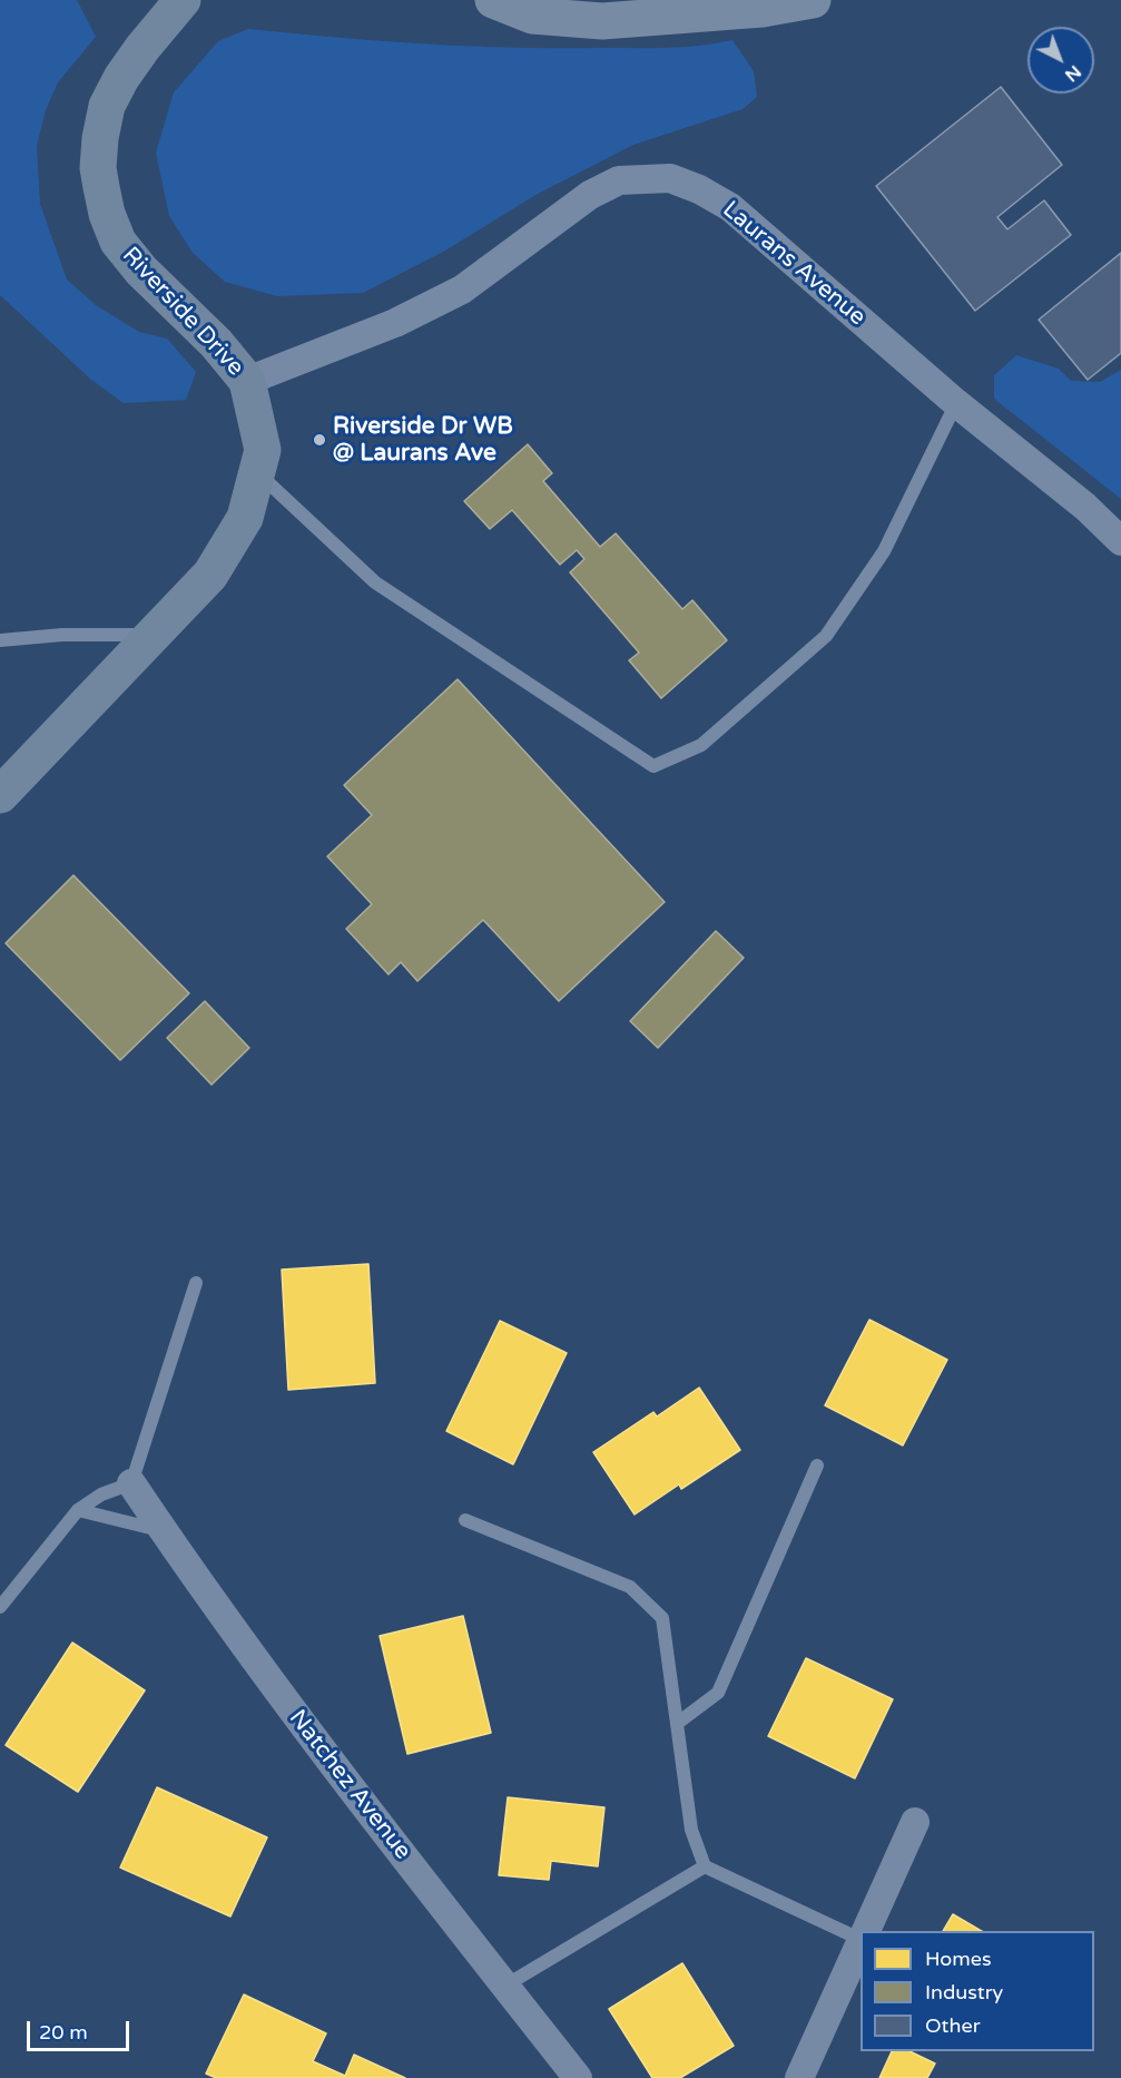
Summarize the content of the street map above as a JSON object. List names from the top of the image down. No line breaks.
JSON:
{"streets":{"street":["Laurans Avenue","Riverside Drive","Natchez Avenue"]},"crossings":[["Laurans Avenue","Riverside Drive"]],"places":["Riverside Dr WB @ Laurans Ave"],"legend":["Homes","Industry","Other"],"scale_bar":"20 m","north":"bottom right"}
